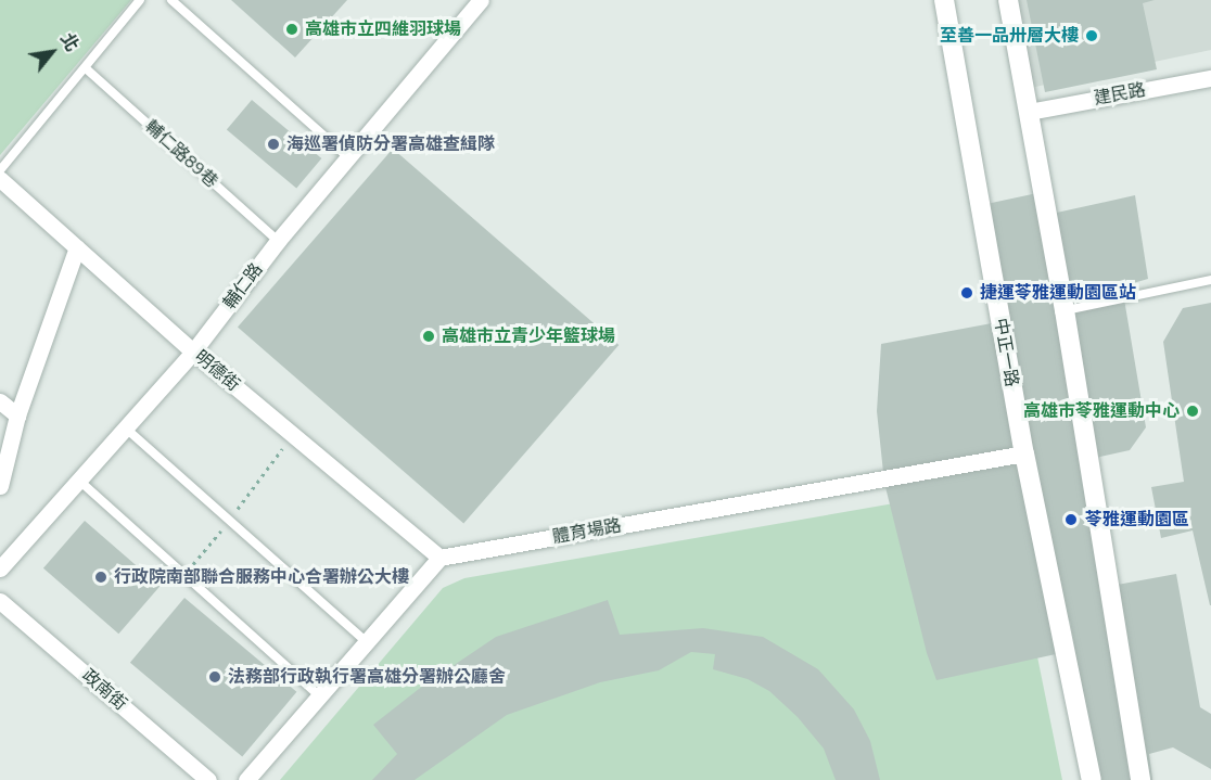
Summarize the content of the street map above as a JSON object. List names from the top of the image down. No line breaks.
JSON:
{"streets":{"street":["建民路","輔仁路","中正一路","明德街","體育場路","政南街"],"lane":["輔仁路89巷"]},"crossings":[["輔仁路89巷","輔仁路"],["輔仁路","明德街"],["中正一路","體育場路"],["明德街","體育場路"]],"places":["高雄市立四維羽球場","至善一品卅層大樓","海巡署偵防分署高雄查緝隊","捷運苓雅運動園區站","高雄市立青少年籃球場","高雄市苓雅運動中心","苓雅運動園區","行政院南部聯合服務中心合署辦公大樓","法務部行政執行署高雄分署辦公廳舍"],"north":"top right"}
